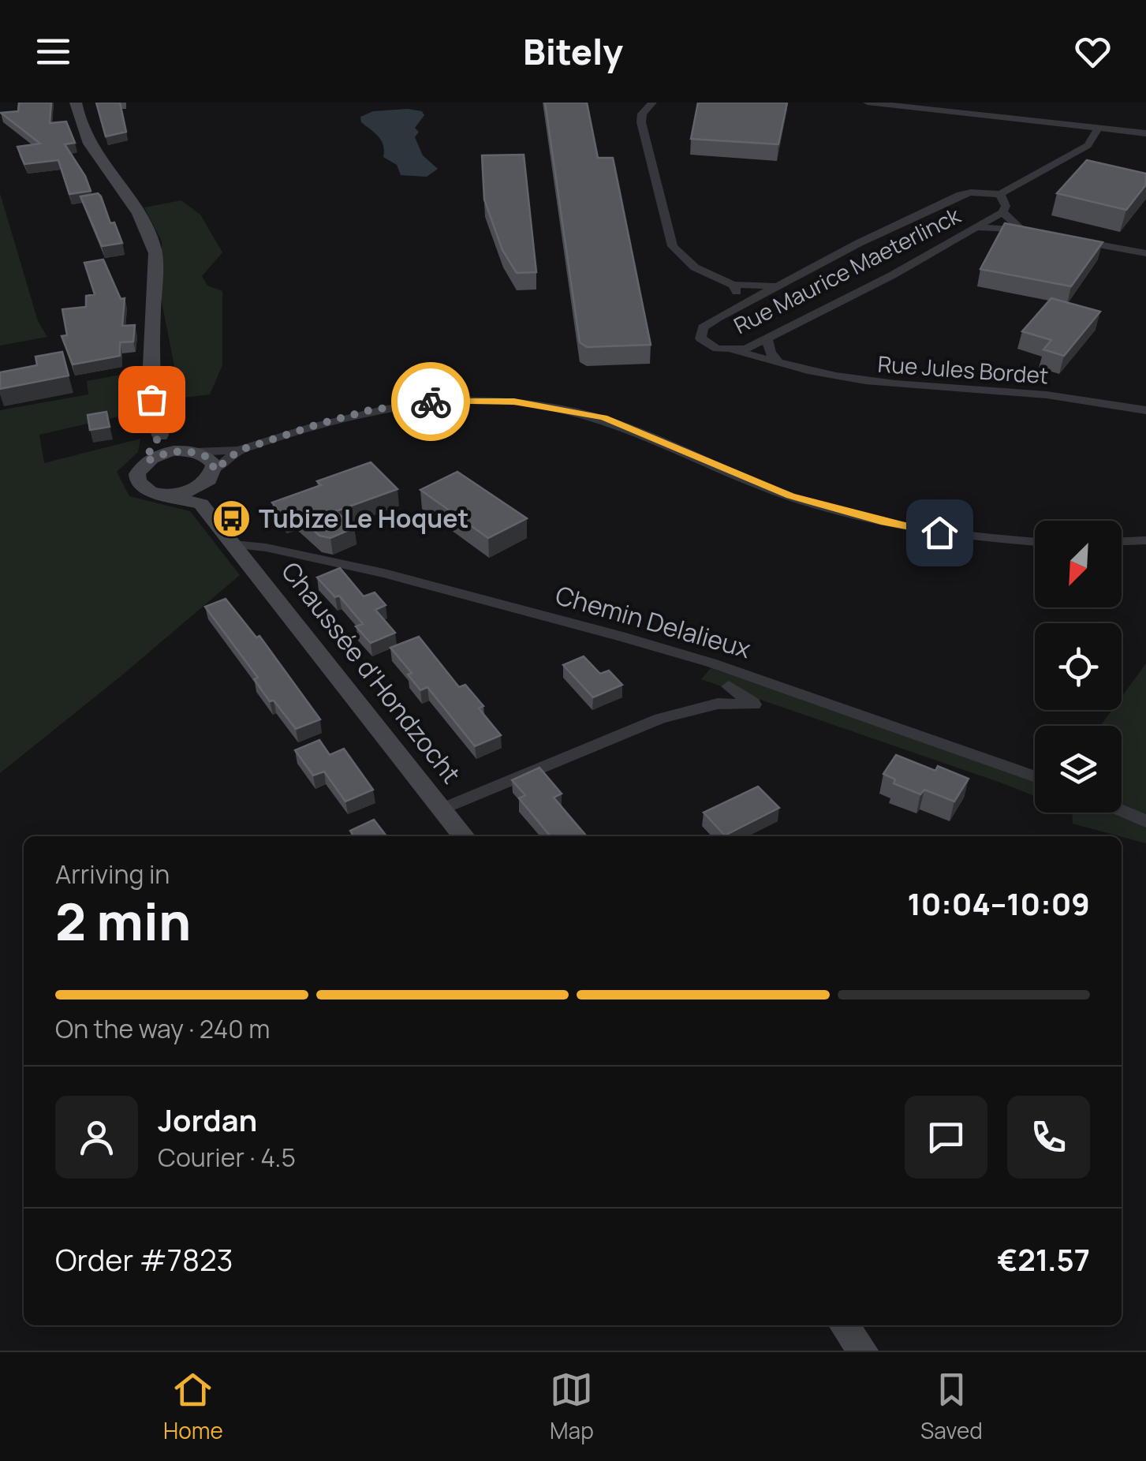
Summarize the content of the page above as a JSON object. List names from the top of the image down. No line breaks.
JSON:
{"streets":{"main road":["Chaussée d'Hondzocht"],"street":["Rue Maurice Maeterlinck","Rue Jules Bordet","Chemin Delalieux"]},"crossings":[["Rue Maurice Maeterlinck","Rue Jules Bordet"],["Chemin Delalieux","Chaussée d'Hondzocht"]],"places":{"bus stop":["Tubize Le Hoquet"]},"north":"bottom left","page":{"header":"Bitely","heading":["2 min","Arriving in","10:04–10:09"],"panel":["Jordan","Courier · 4.5","Order #7823","€21.57"],"bar":"On the way · 240 m","tabs":["Home","Map","Saved"]}}
